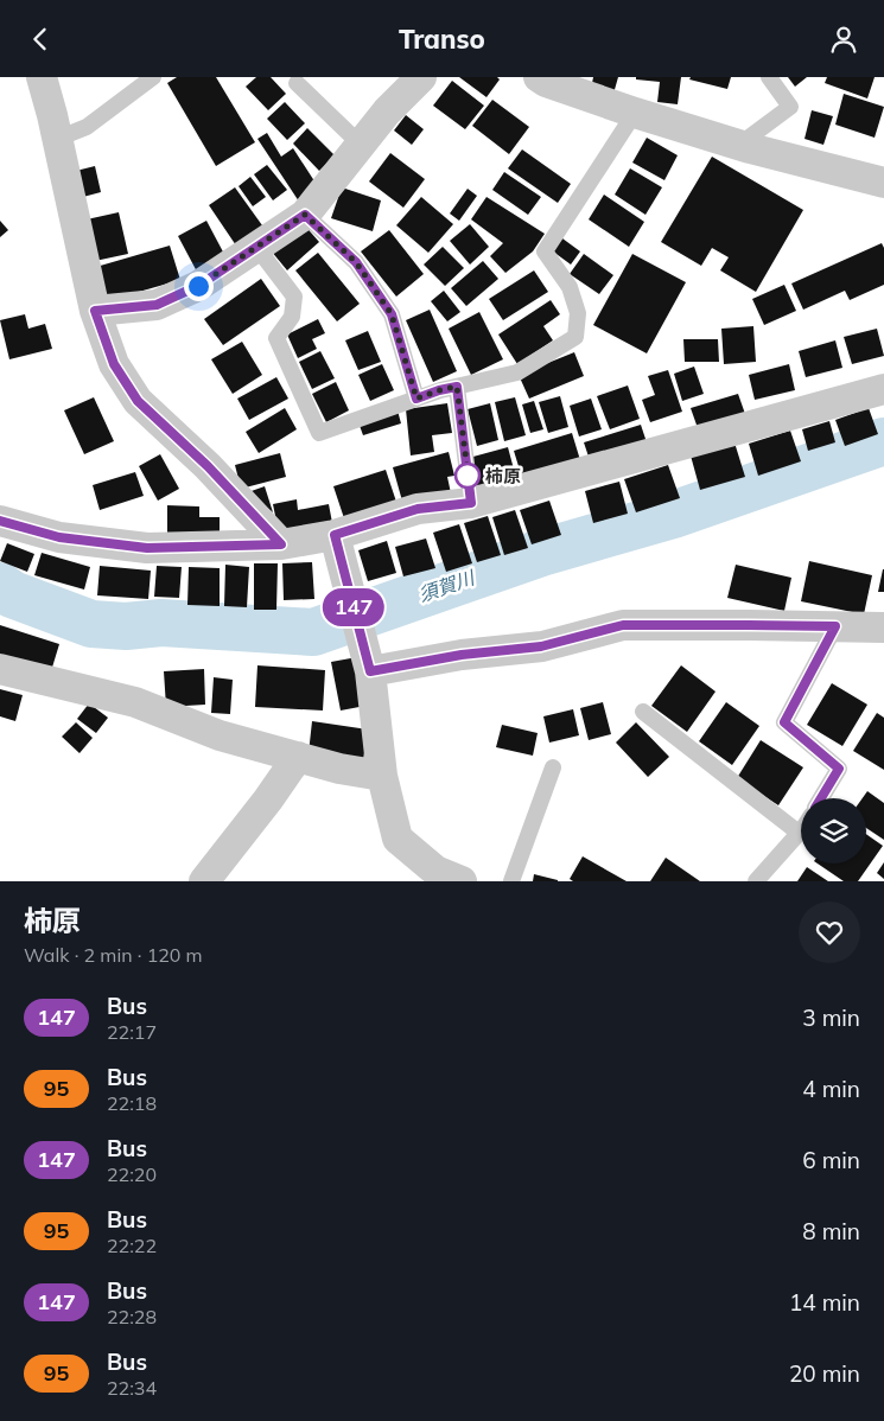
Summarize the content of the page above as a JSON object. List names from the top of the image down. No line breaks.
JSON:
{"water":["須賀川"],"places":["柿原"],"lines":["bus line 147"],"page":{"header":"Transo","on_map":"147","heading":["柿原","Walk · 2 min · 120 m"],"list":[{"mark":"147","name":"Bus","note":"22:17","value":"3 min"},{"mark":"95","name":"Bus","note":"22:18","value":"4 min"},{"mark":"147","name":"Bus","note":"22:20","value":"6 min"},{"mark":"95","name":"Bus","note":"22:22","value":"8 min"},{"mark":"147","name":"Bus","note":"22:28","value":"14 min"},{"mark":"95","name":"Bus","note":"22:34","value":"20 min"}]}}
